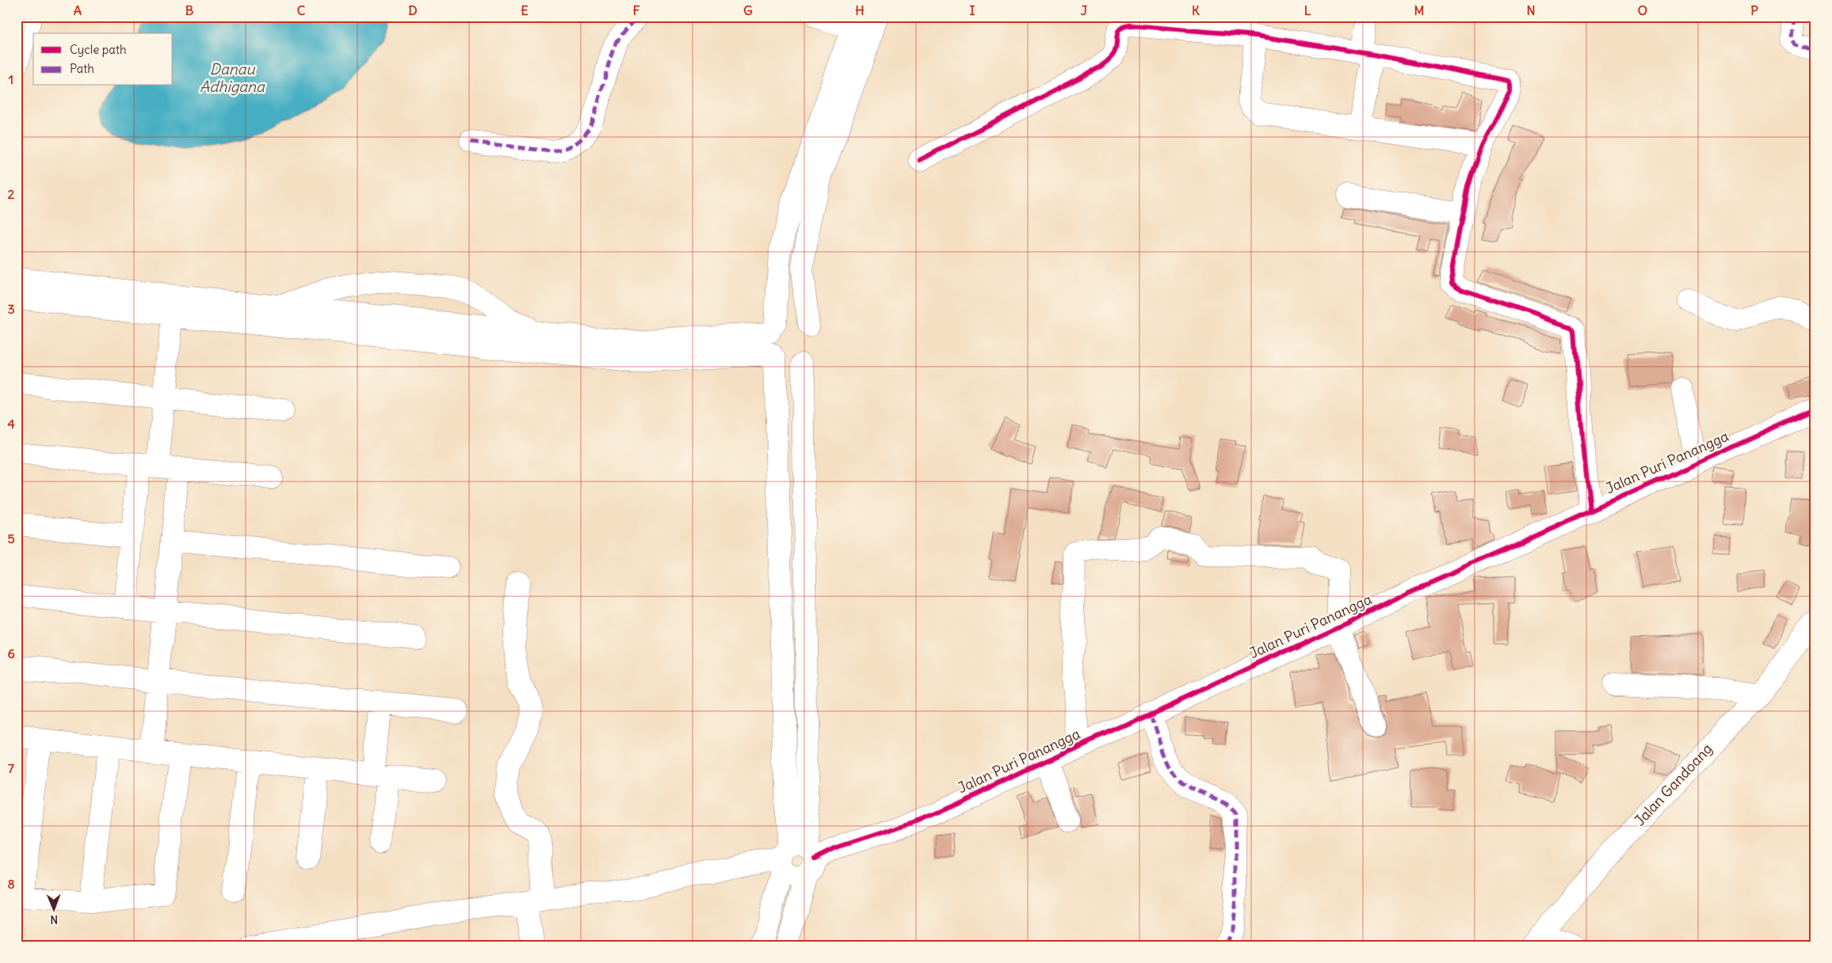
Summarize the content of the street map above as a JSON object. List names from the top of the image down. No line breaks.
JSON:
{"streets":{"street":["Jalan Puri Panangga","Jalan Gandoang"]},"water":["Danau Adhigana"],"legend":["Cycle path","Path"],"north":"bottom","grid":{"columns":["A","B","C","D","E","F","G","H","I","J","K","L","M","N","O","P"],"rows":["1","2","3","4","5","6","7","8"]}}
